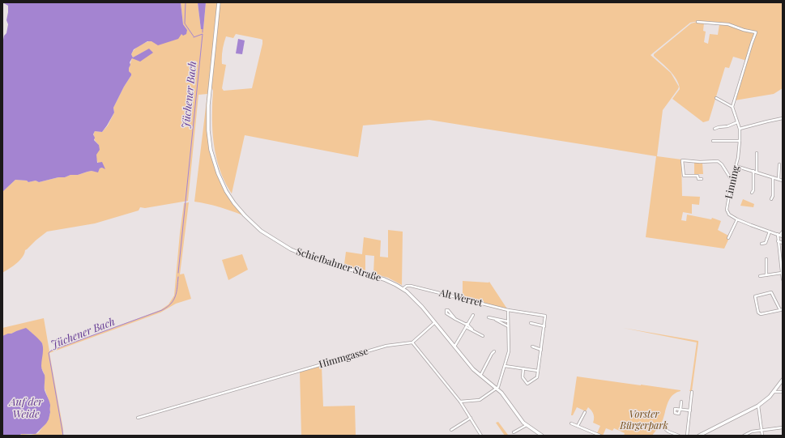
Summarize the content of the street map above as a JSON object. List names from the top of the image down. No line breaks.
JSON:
{"streets":{"street":["Linning","Schiefbahner Straße","Alt Werret","Himmgasse"]},"crossings":[["Schiefbahner Straße","Alt Werret"]],"water":["Jüchener Bach","Auf der Weide"],"parks":["Vorster Bürgerpark"]}
